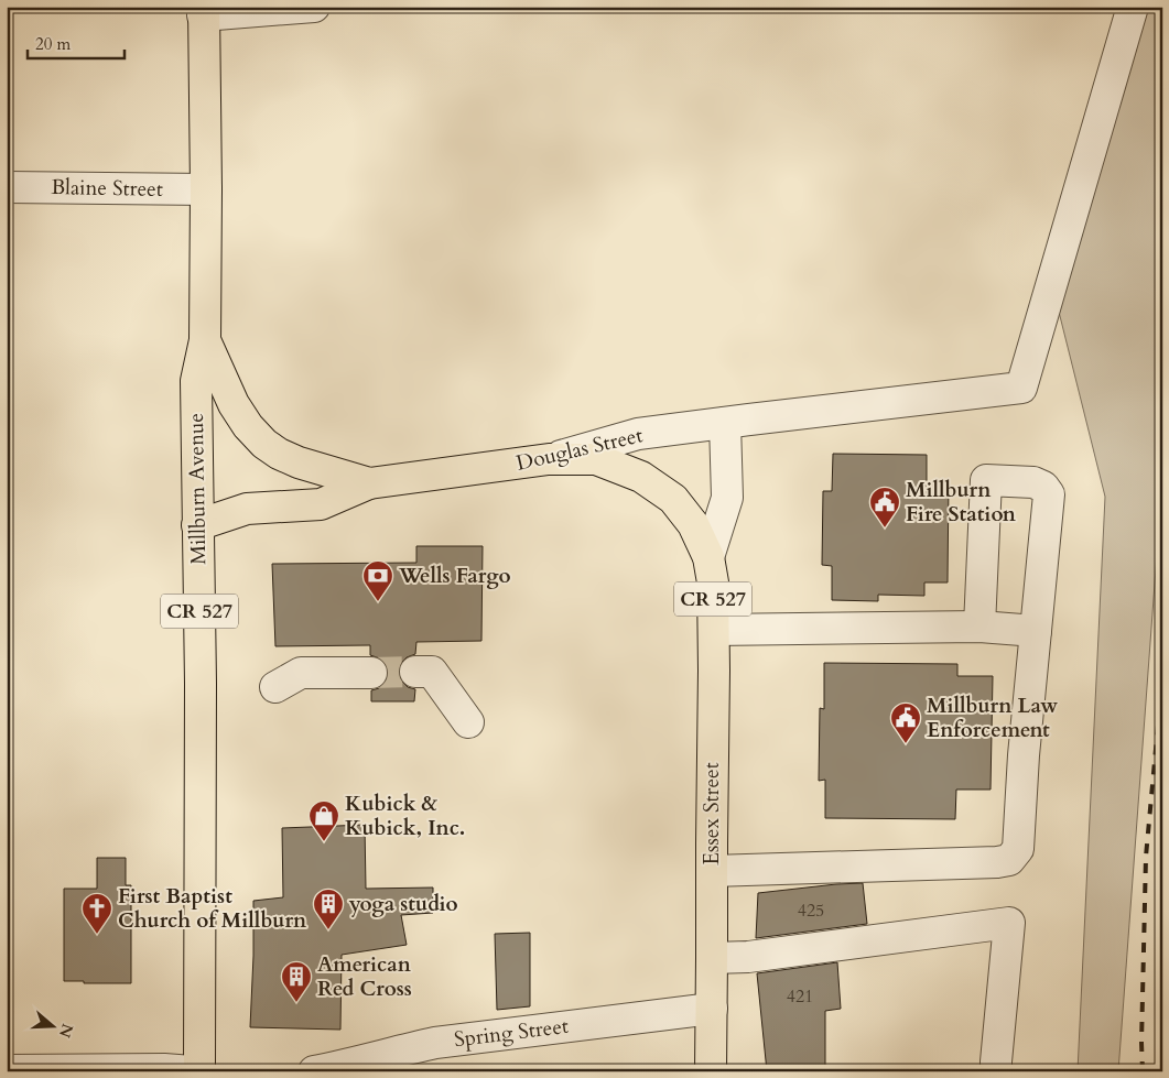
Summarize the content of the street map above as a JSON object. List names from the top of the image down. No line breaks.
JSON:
{"streets":{"main road":["Douglas Street","Millburn Avenue","CR 527","Essex Street"],"street":["Blaine Street","Spring Street"]},"crossings":[["Blaine Street","Millburn Avenue"],["Douglas Street","Millburn Avenue"],["Douglas Street","Essex Street"],["Essex Street","Spring Street"]],"places":{"public building":["Millburn Fire Station","Millburn Law Enforcement"],"bank":["Wells Fargo"],"shop":["Kubick & Kubick, Inc."],"building":["yoga studio","American Red Cross"],"church":["First Baptist Church of Millburn"]},"house_numbers":["425","421"],"scale_bar":"20 m","north":"right"}
